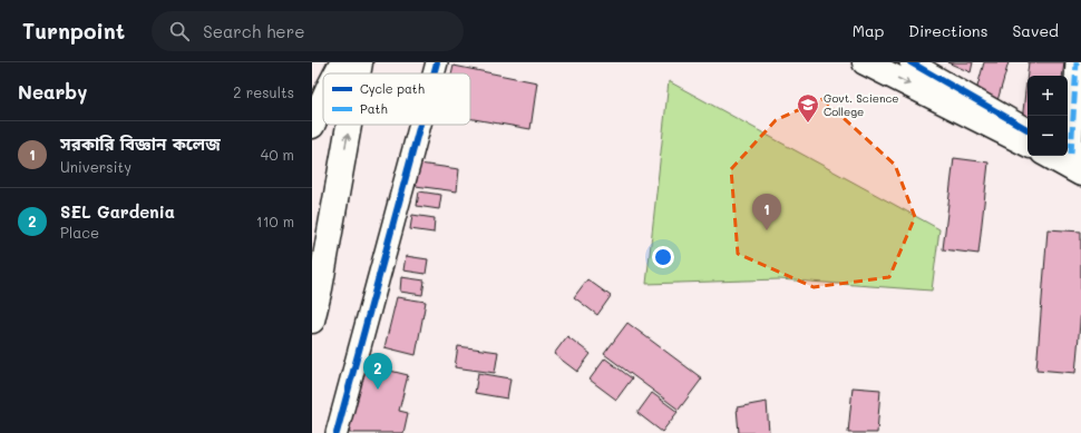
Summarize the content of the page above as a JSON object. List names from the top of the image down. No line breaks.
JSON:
{"places":{"school or university":["Govt. Science College"]},"legend":["Cycle path","Path"],"page":{"header":"Turnpoint","search":"Search here","nav":["Map","Directions","Saved"],"heading":["Nearby","2 results"],"map_buttons":["+","−"],"list":[{"mark":"1","name":"সরকারি বিজ্ঞান কলেজ","note":"University","value":"40 m"},{"mark":"2","name":"SEL Gardenia","note":"Place","value":"110 m"}],"pins":["1","2"]}}
